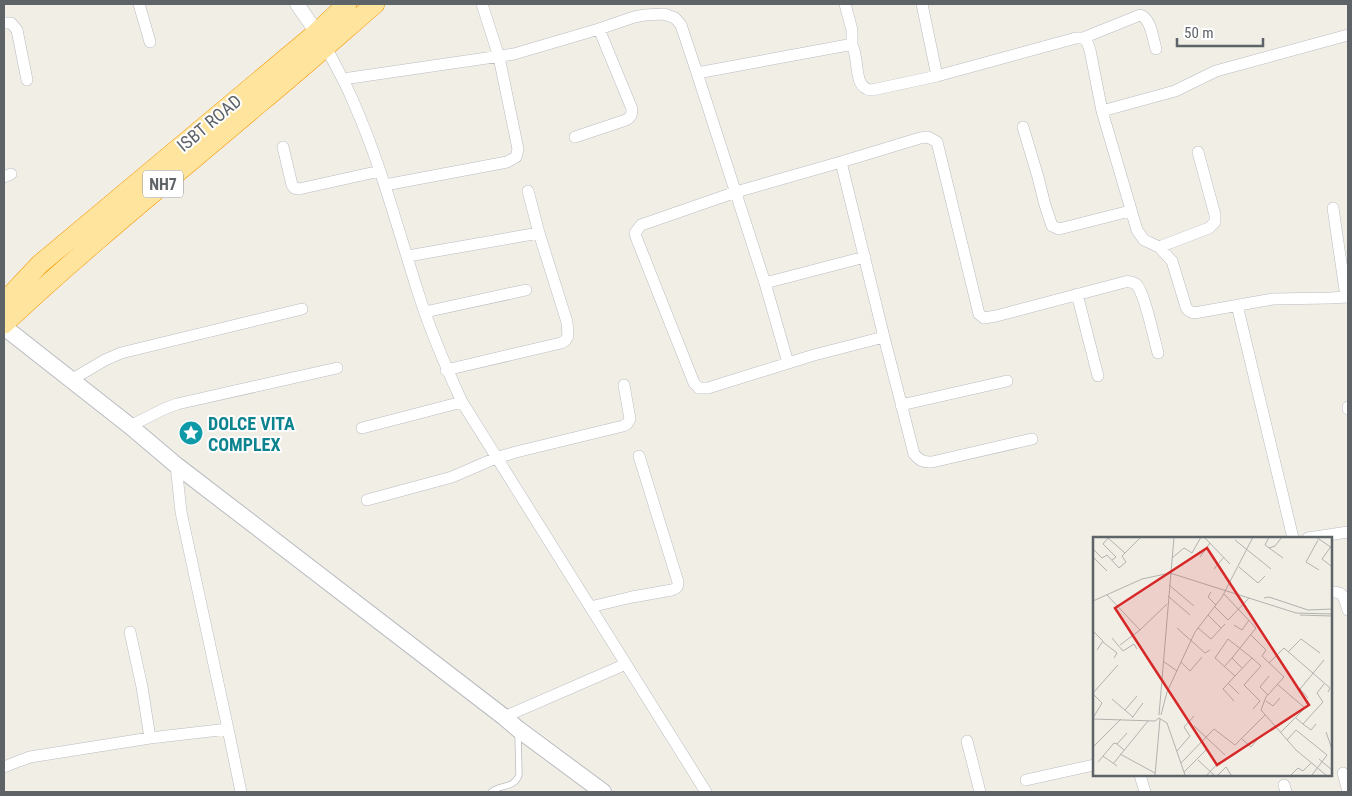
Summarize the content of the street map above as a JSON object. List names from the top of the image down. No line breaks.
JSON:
{"streets":{"highway":["ISBT ROAD","NH7"]},"crossings":[["ISBT ROAD","NH7"]],"places":{"place":["DOLCE VITA COMPLEX"]},"scale_bar":"50 m"}
